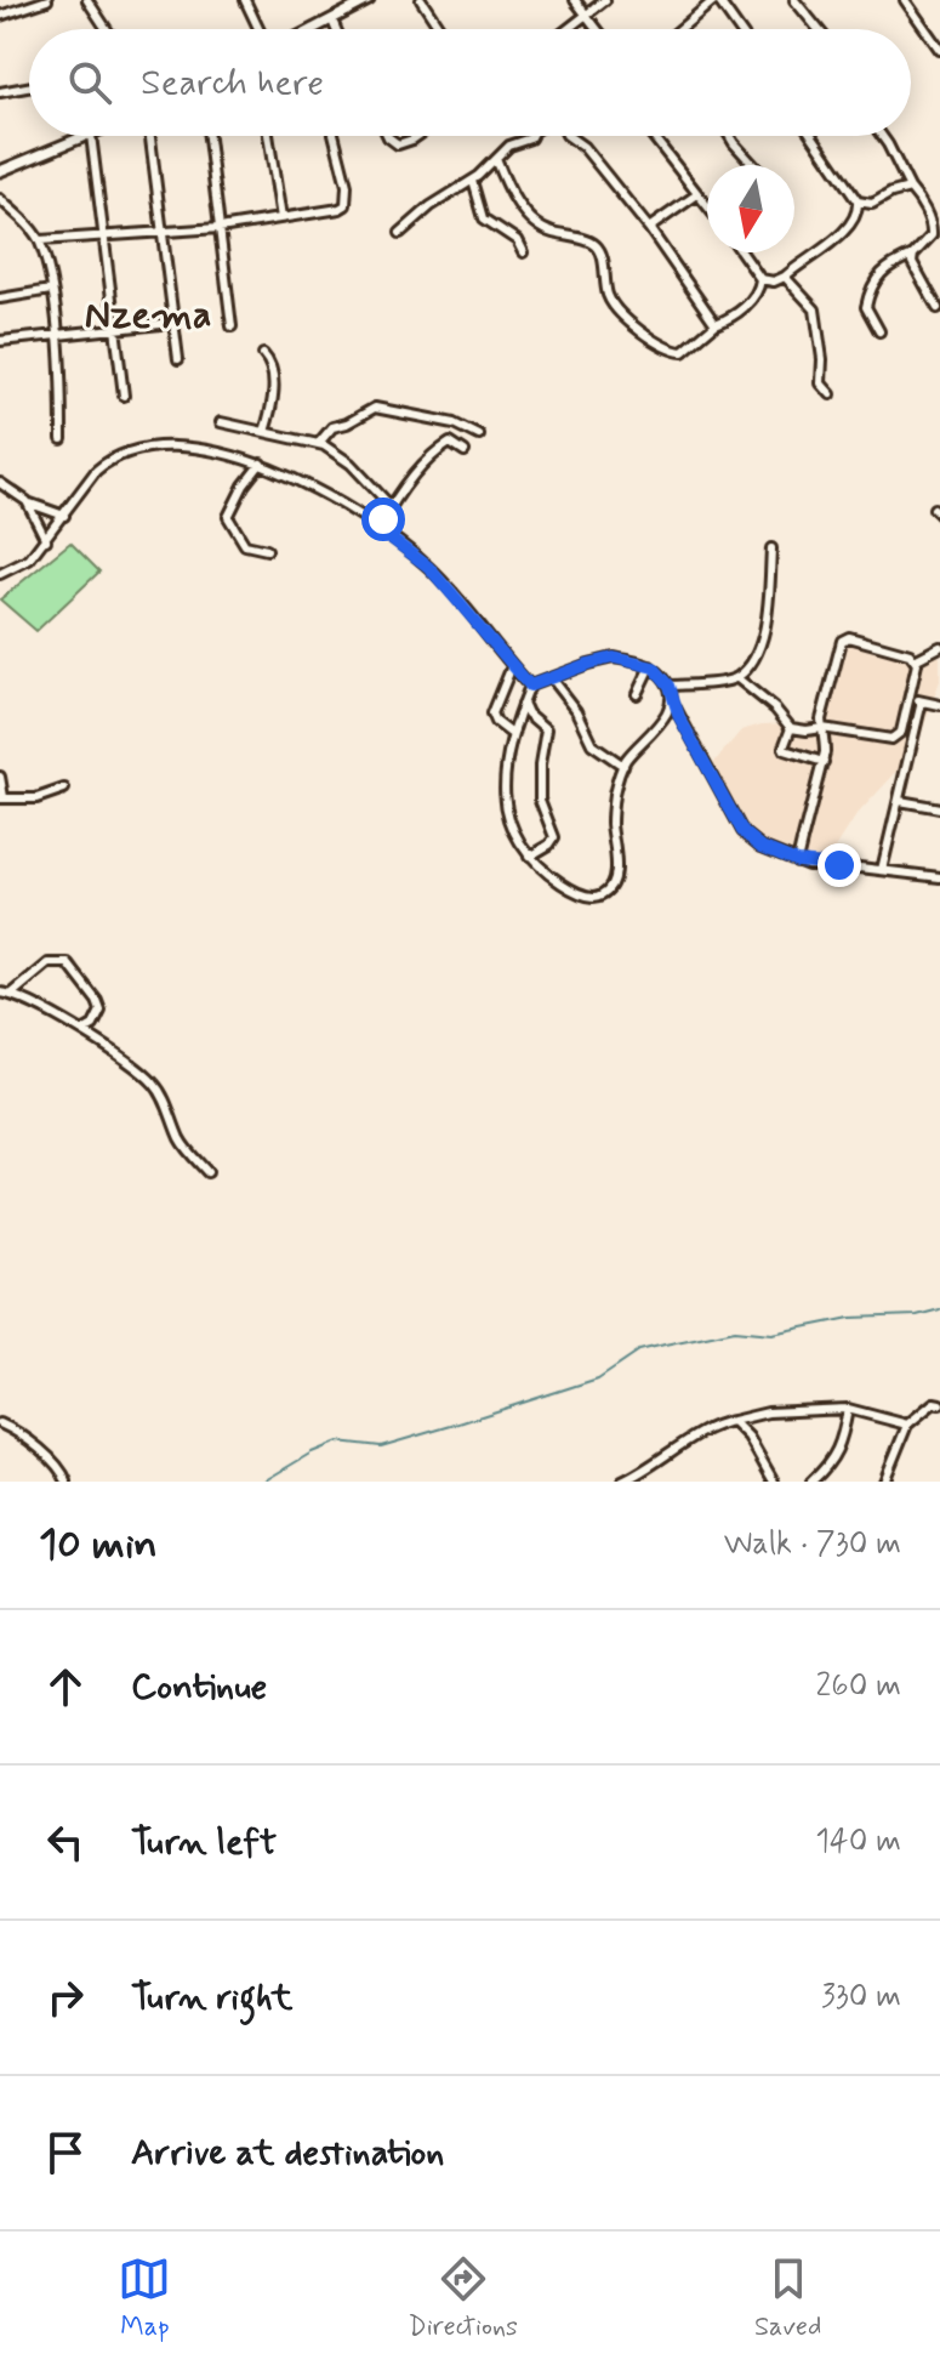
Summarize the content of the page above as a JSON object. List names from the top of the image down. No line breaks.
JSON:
{"districts":["Nzema"],"north":"bottom","page":{"search":"Search here","heading":["10 min","Walk · 730 m"],"list":[["Continue","260 m"],["Turn left","140 m"],["Turn right","330 m"],"Arrive at destination"],"nav":["Map","Directions","Saved"]}}
